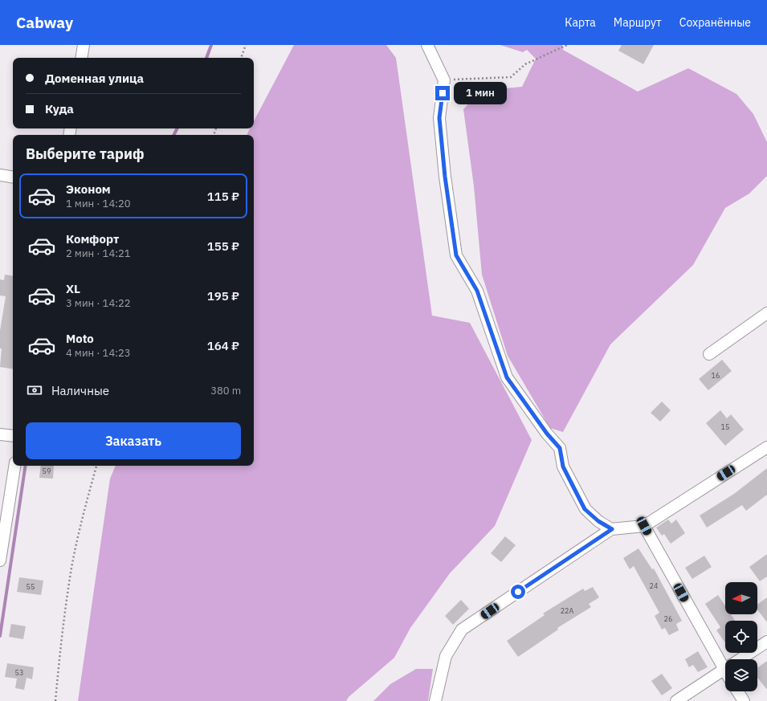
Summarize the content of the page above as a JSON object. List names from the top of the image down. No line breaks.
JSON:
{"house_numbers":["16","15","59","24","55","22А","26","53"],"north":"left","page":{"header":"Cabway","nav":["Карта","Маршрут","Сохранённые"],"banner":["Доменная улица","Куда"],"bubble":"1 мин","heading":"Выберите тариф","list":[{"name":"Эконом","note":"1 мин · 14:20","value":"115 ₽"},{"name":"Комфорт","note":"2 мин · 14:21","value":"155 ₽"},{"name":"XL","note":"3 мин · 14:22","value":"195 ₽"},{"name":"Moto","note":"4 мин · 14:23","value":"164 ₽"}],"pay":["Наличные","380 m"],"buttons":"Заказать"}}
